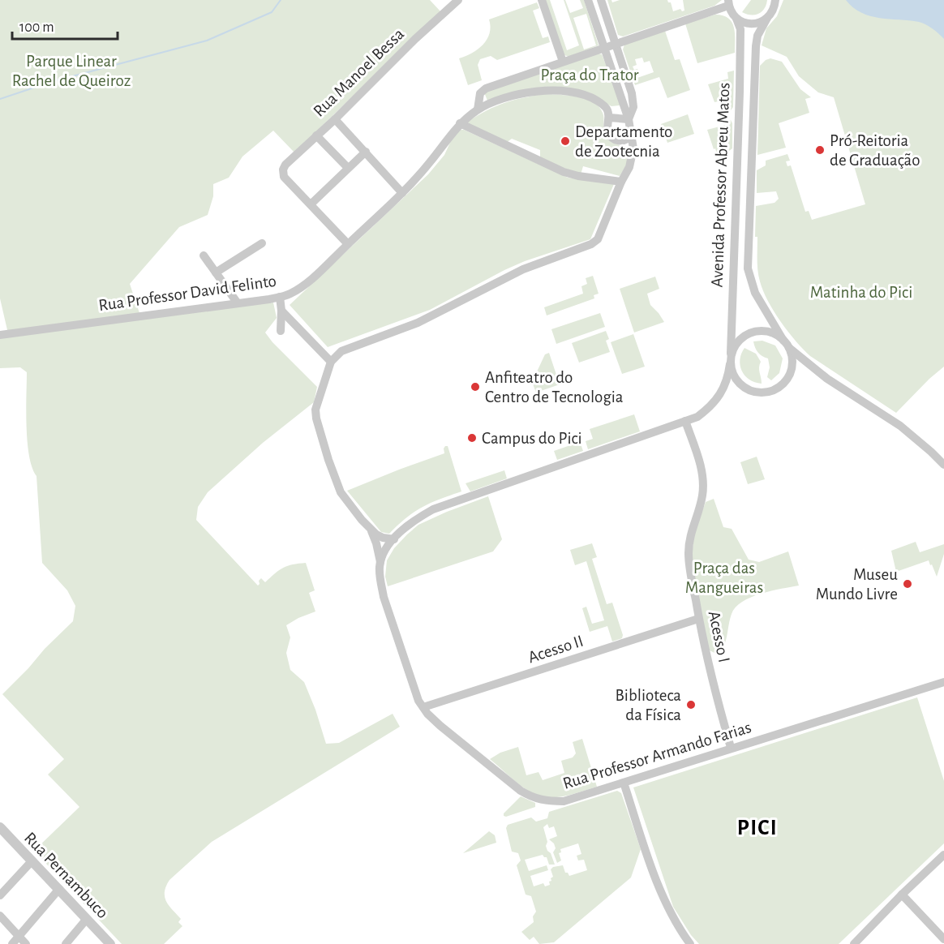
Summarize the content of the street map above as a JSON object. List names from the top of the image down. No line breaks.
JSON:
{"streets":{"street":["Rua Manoel Bessa","Avenida Professor Abreu Matos","Rua Professor David Felinto","Acesso I","Acesso II","Rua Professor Armando Farias","Rua Pernambuco"]},"crossings":[["Acesso I","Acesso II"],["Acesso II","Rua Professor Armando Farias"]],"districts":["PICI"],"parks":["Parque Linear Rachel de Queiroz","Praça do Trator","Matinha do Pici","Praça das Mangueiras"],"places":["Departamento de Zootecnia","Pró-Reitoria de Graduação","Anfiteatro do Centro de Tecnologia","Campus do Pici","Museu Mundo Livre","Biblioteca da Física"],"scale_bar":"100 m"}
